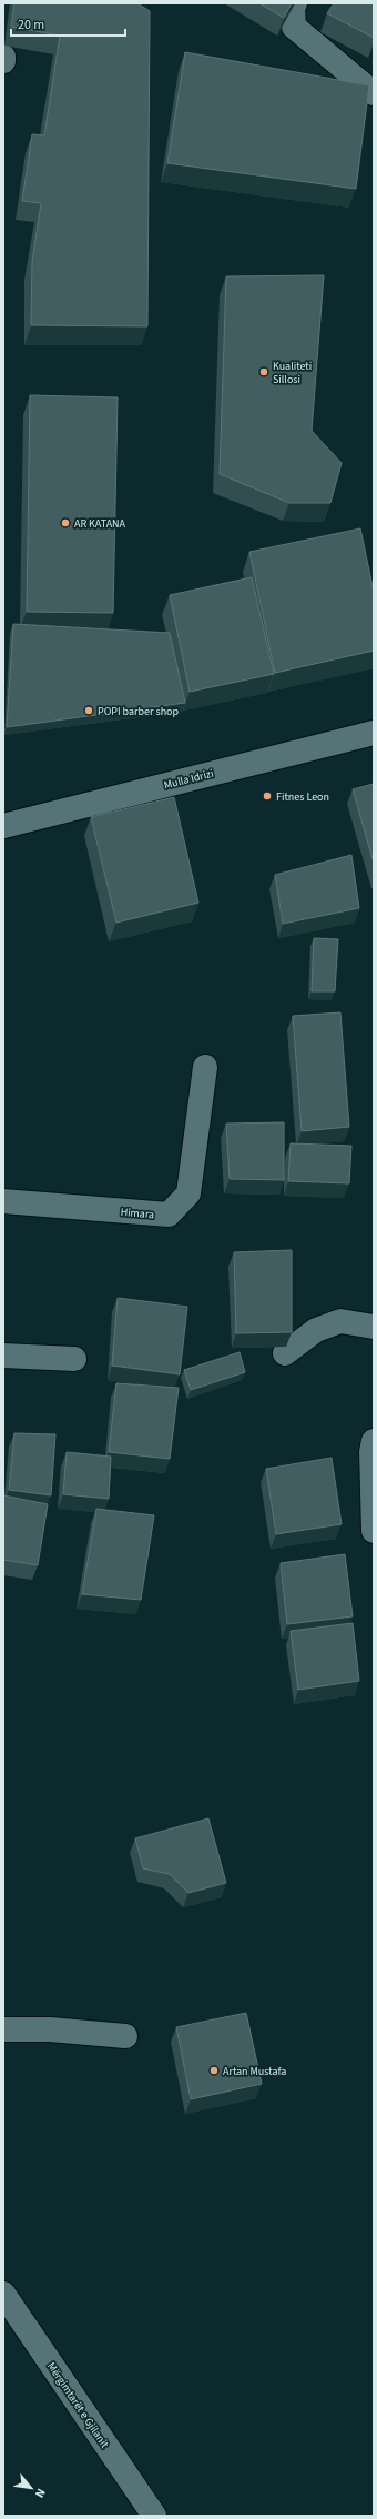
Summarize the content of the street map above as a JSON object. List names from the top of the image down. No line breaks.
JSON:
{"streets":{"street":["Mulla Idrizi","Himara","Mërgimtarët e Gjilanit"]},"places":["Kualiteti Sillosi","AR KATANA","POPI barber shop","Fitnes Leon","Artan Mustafa"],"scale_bar":"20 m","north":"bottom right"}
